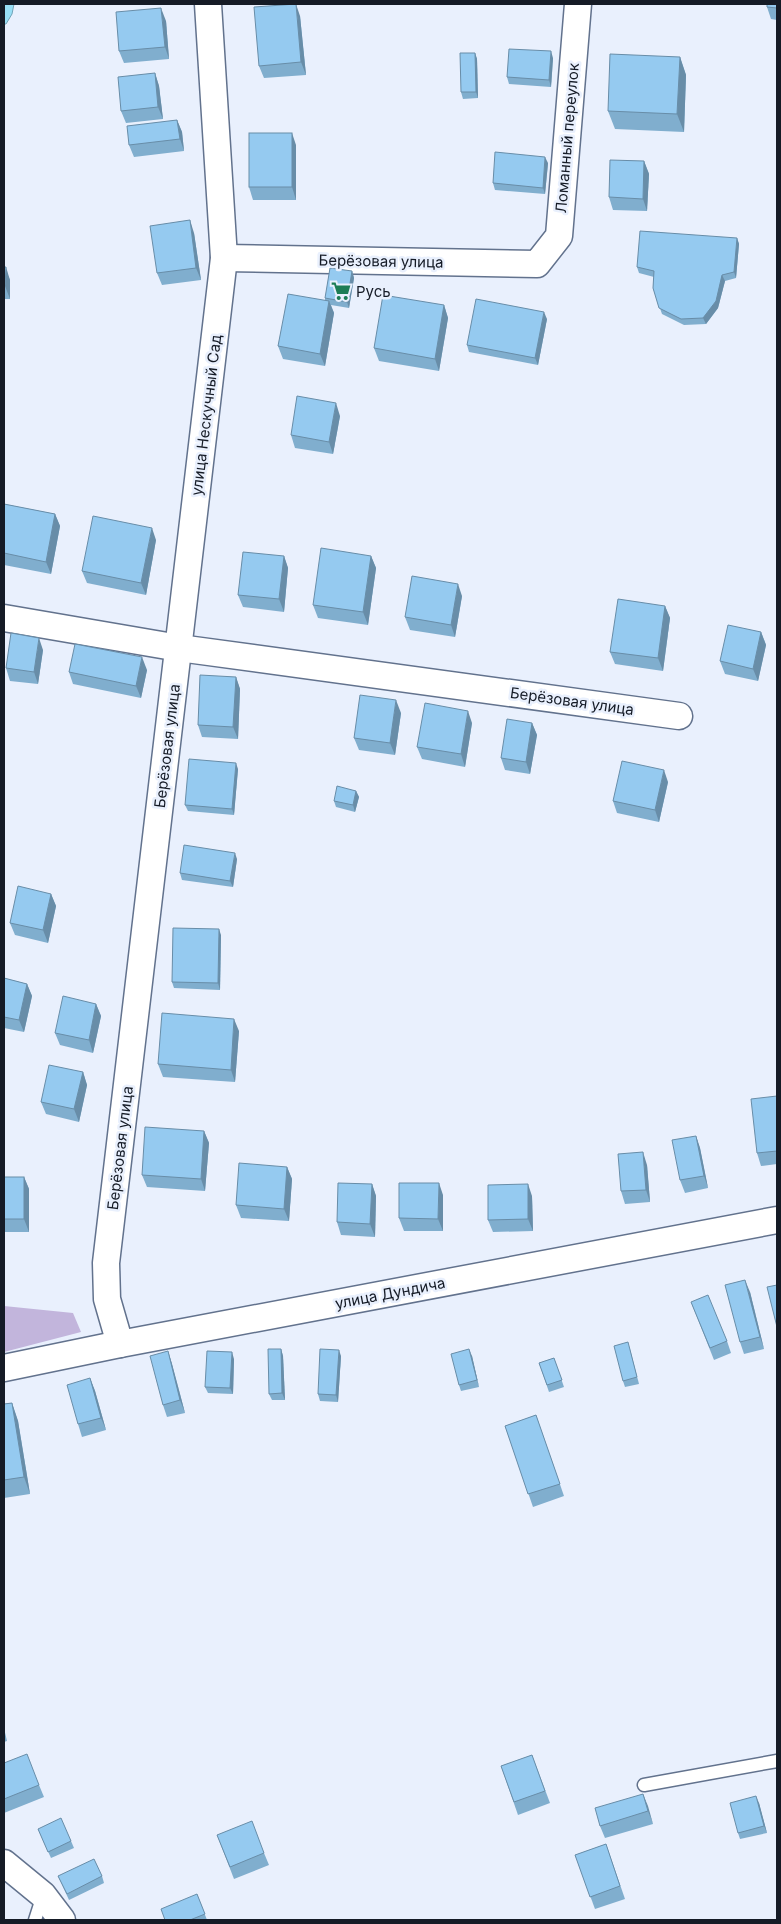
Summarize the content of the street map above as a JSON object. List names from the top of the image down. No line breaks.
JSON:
{"streets":{"street":["Ломанный переулок","Берёзовая улица","улица Нескучный Сад","улица Дундича"]},"crossings":[["Ломанный переулок","Берёзовая улица"],["Берёзовая улица","улица Нескучный Сад"],["Берёзовая улица","улица Дундича"]],"places":{"supermarket":["Русь"]}}
